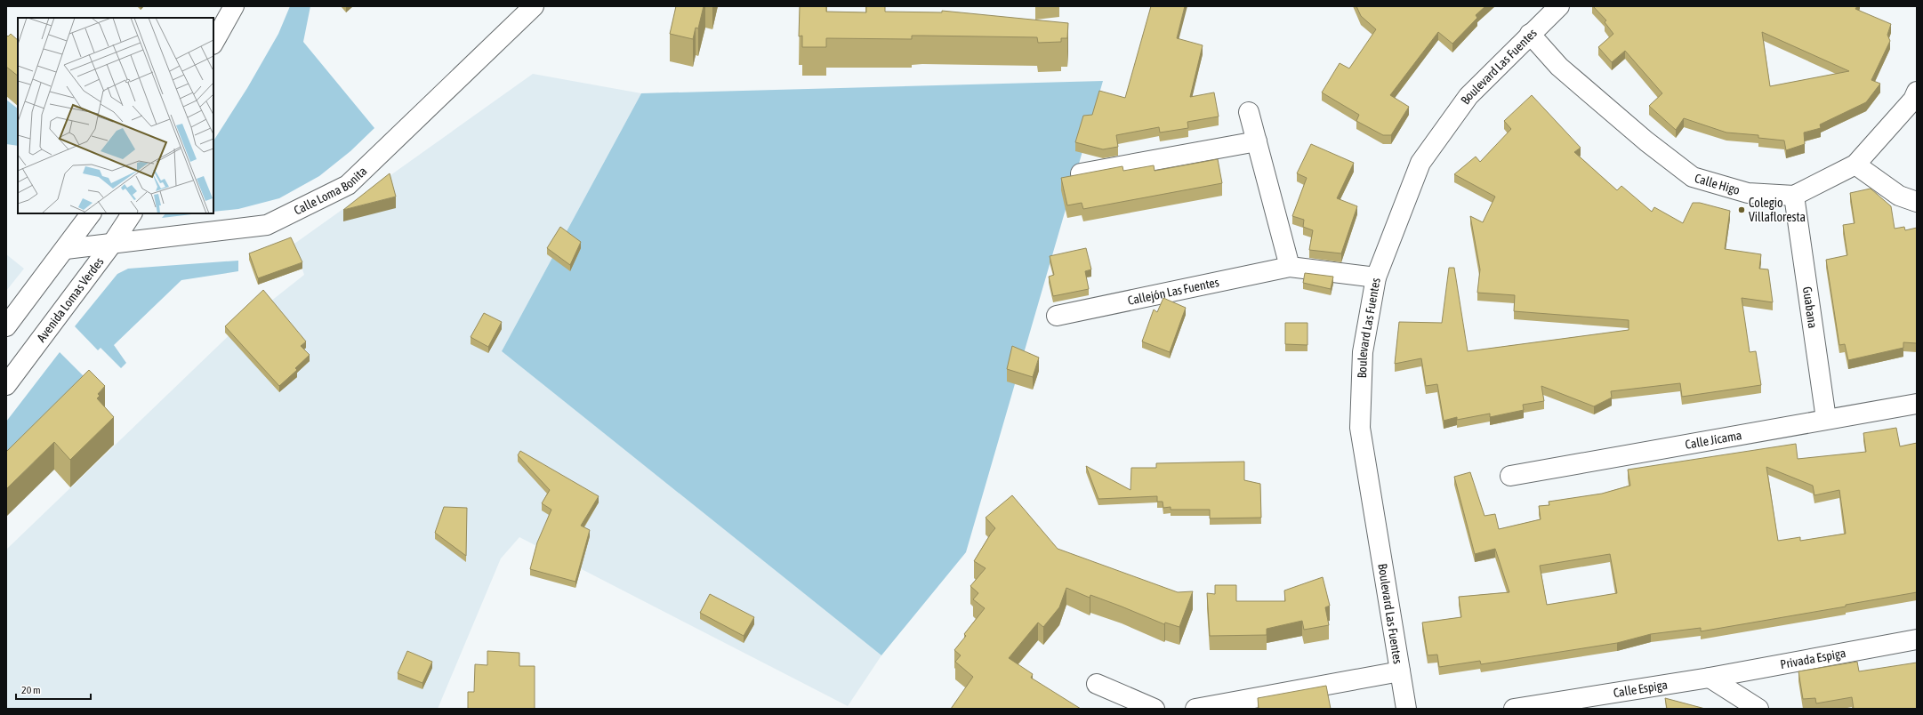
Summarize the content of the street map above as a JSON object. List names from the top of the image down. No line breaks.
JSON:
{"streets":{"street":["Boulevard Las Fuentes","Calle Higo","Calle Loma Bonita","Callejón Las Fuentes","Avenida Lomas Verdes","Guabana","Calle Jícama","Privada Espiga","Calle Espiga"]},"crossings":[["Boulevard Las Fuentes","Calle Higo"],["Boulevard Las Fuentes","Callejón Las Fuentes"],["Calle Higo","Guabana"],["Calle Loma Bonita","Avenida Lomas Verdes"],["Guabana","Calle Jícama"],["Privada Espiga","Calle Espiga"]],"places":["Colegio Villafloresta"],"scale_bar":"20 m"}
